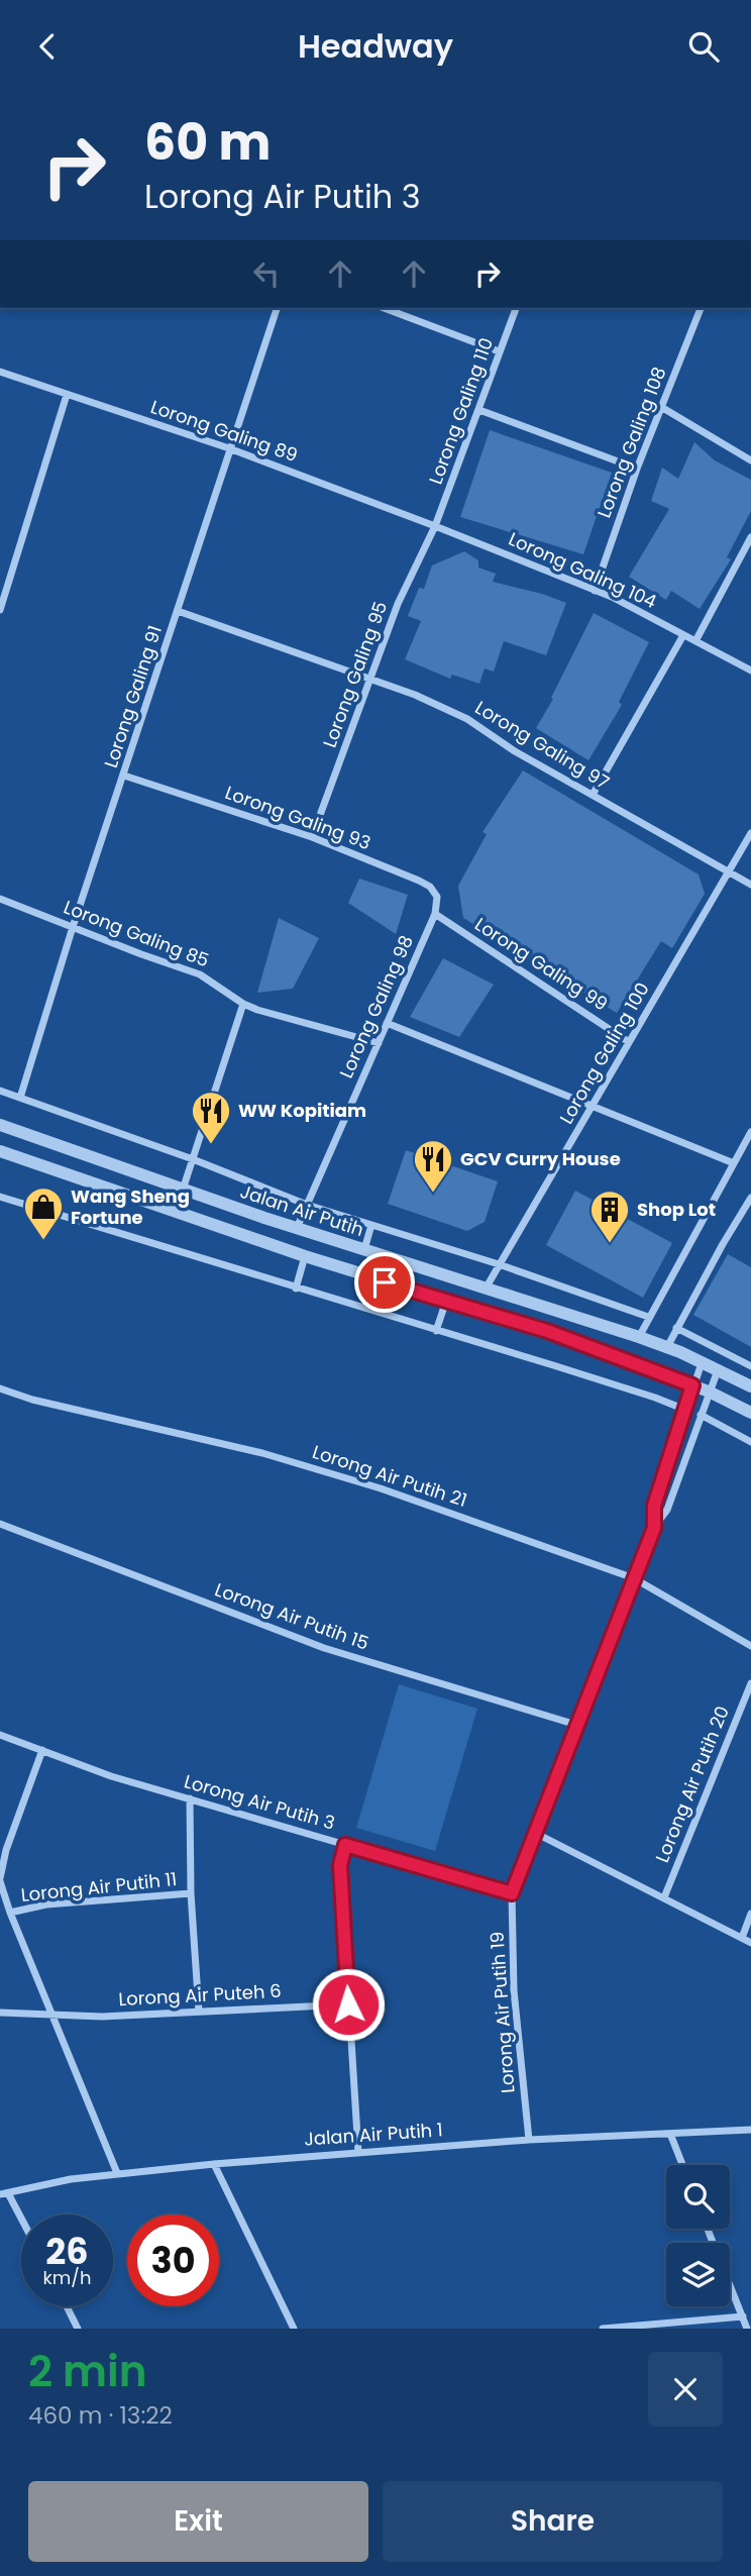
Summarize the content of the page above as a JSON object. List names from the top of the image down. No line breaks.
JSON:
{"streets":{"street":["Lorong Galing 110","Lorong Galing 89","Lorong Galing 108","Lorong Galing 104","Lorong Galing 95","Lorong Galing 91","Lorong Galing 97","Lorong Galing 93","Lorong Galing 85","Lorong Galing 99","Lorong Galing 98","Lorong Galing 100","Jalan Air Putih","Lorong Air Putih 21","Lorong Air Putih 15","Lorong Air Putih 20","Lorong Air Putih 3","Lorong Air Putih 11","Lorong Air Puteh 6","Lorong Air Putih 19","Jalan Air Putih 1"]},"crossings":[["Lorong Galing 110","Lorong Galing 89"],["Lorong Galing 110","Lorong Galing 104"],["Lorong Galing 110","Lorong Galing 95"],["Lorong Galing 89","Lorong Galing 104"],["Lorong Galing 89","Lorong Galing 95"],["Lorong Galing 89","Lorong Galing 91"],["Lorong Galing 108","Lorong Galing 104"],["Lorong Galing 104","Lorong Galing 95"],["Lorong Galing 95","Lorong Galing 97"],["Lorong Galing 95","Lorong Galing 93"],["Lorong Galing 91","Lorong Galing 97"],["Lorong Galing 91","Lorong Galing 93"],["Lorong Galing 91","Lorong Galing 85"],["Lorong Galing 97","Lorong Galing 100"],["Lorong Galing 93","Lorong Galing 99"],["Lorong Galing 93","Lorong Galing 98"],["Lorong Galing 85","Lorong Galing 98"],["Lorong Galing 99","Lorong Galing 98"],["Lorong Galing 99","Lorong Galing 100"],["Lorong Galing 98","Jalan Air Putih"],["Lorong Galing 100","Jalan Air Putih"],["Jalan Air Putih","Lorong Air Putih 19"],["Lorong Air Putih 21","Lorong Air Putih 19"],["Lorong Air Putih 15","Lorong Air Putih 19"],["Lorong Air Putih 3","Lorong Air Putih 19"],["Lorong Air Putih 19","Jalan Air Putih 1"]],"places":{"restaurant":["WW Kopitiam","GCV Curry House"],"shop":["Wang Sheng Fortune"],"building":["Shop Lot"]},"page":{"header":"Headway","turn":["60 m","Lorong Air Putih 3"],"speed":"26 km/h","limit":"30","heading":["2 min","460 m · 13:22"],"buttons":["Exit","Share"]}}
